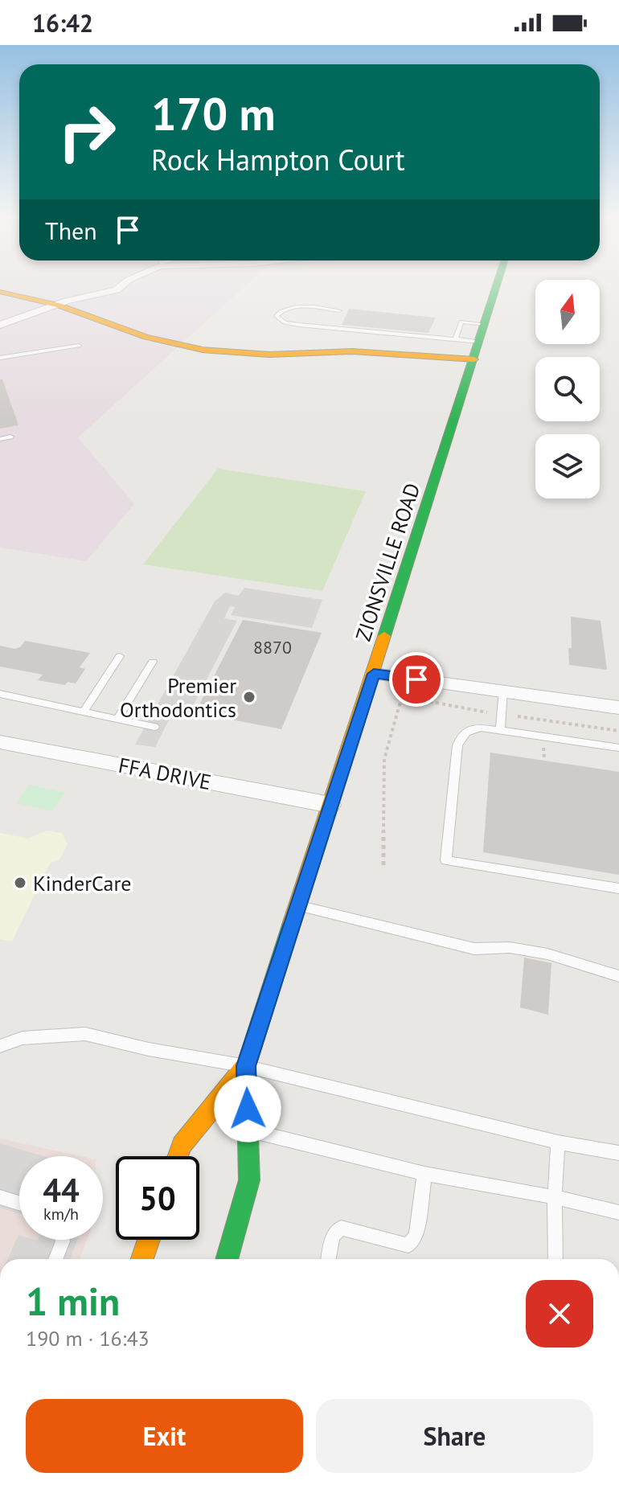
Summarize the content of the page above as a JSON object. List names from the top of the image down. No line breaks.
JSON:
{"streets":{"main road":["ZIONSVILLE ROAD"],"street":["FFA DRIVE"]},"crossings":[["ZIONSVILLE ROAD","FFA DRIVE"]],"places":["Premier Orthodontics","KinderCare"],"house_numbers":["8870"],"north":"top","page":{"status":"16:42","turn":["170 m","Rock Hampton Court"],"then":"Then","speed":"44 km/h","limit":"50","heading":["1 min","190 m · 16:43"],"buttons":["Exit","Share"]}}
